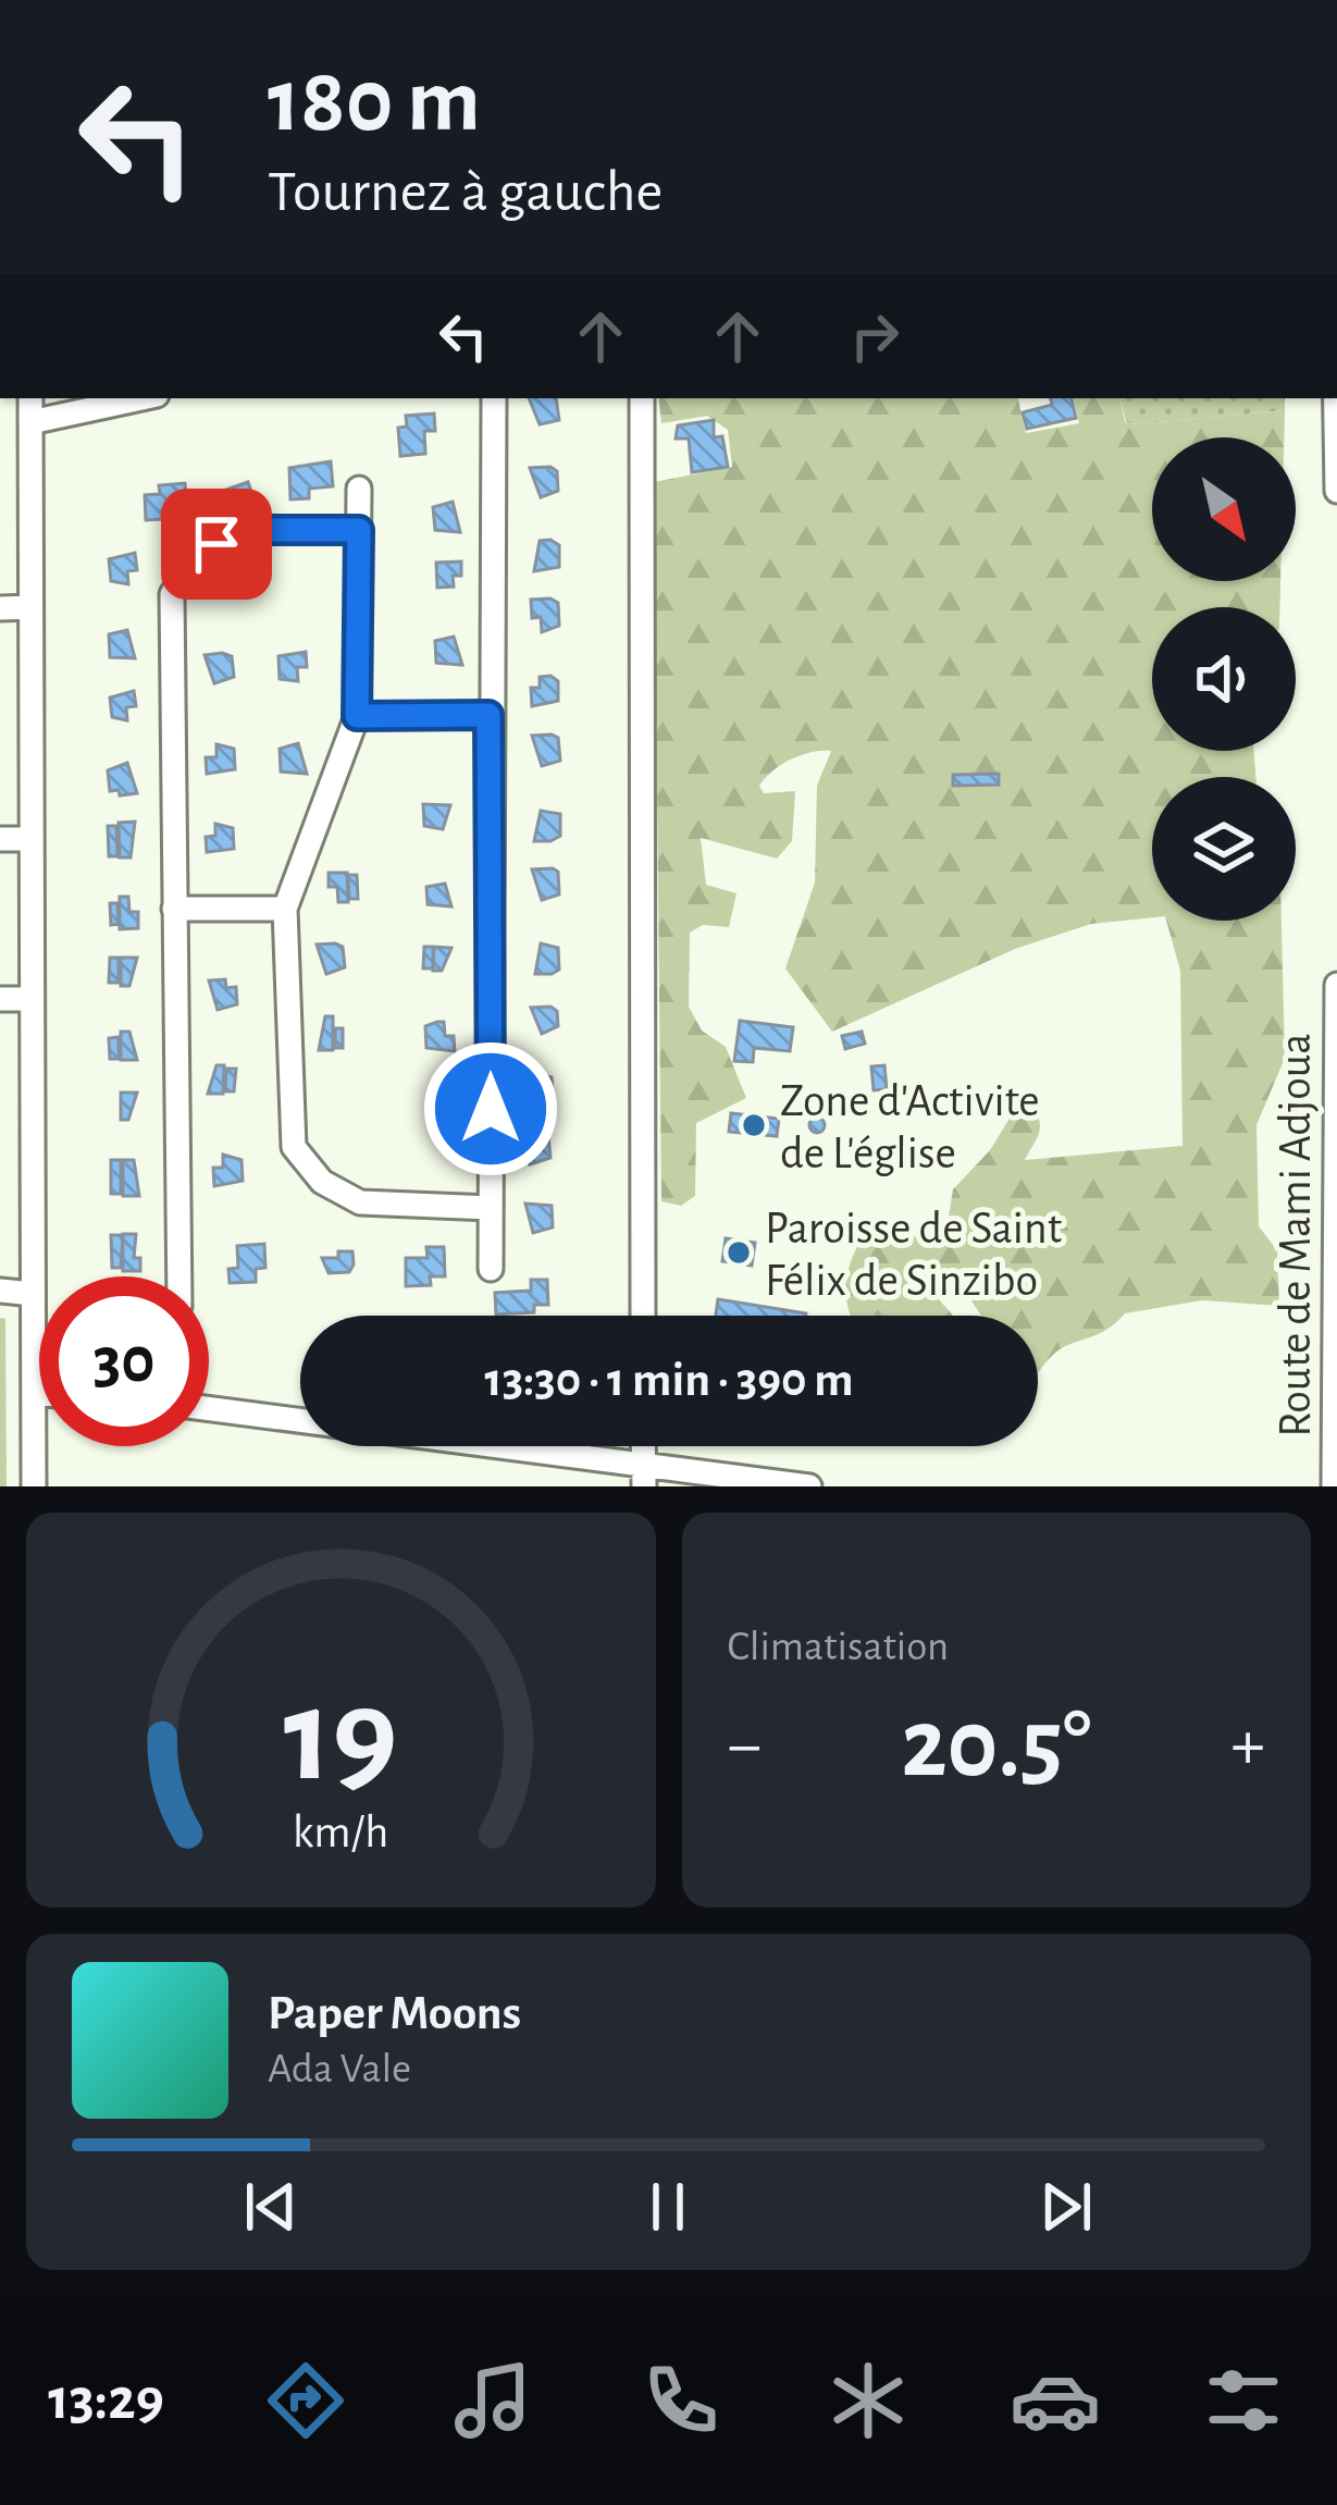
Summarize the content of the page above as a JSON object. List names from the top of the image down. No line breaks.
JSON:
{"streets":{"street":["Route de Mami Adjoua"]},"places":["Zone d'Activite de L'église","Paroisse de Saint Félix de Sinzibo"],"north":"bottom right","page":{"turn":["180 m","Tournez à gauche"],"limit":"30","trip":"13:30 · 1 min · 390 m","tile":"Climatisation","heat":["−","20.5°","+"],"song":["Paper Moons","Ada Vale"],"tabs":"13:29","gauge":["19","km/h"]}}
